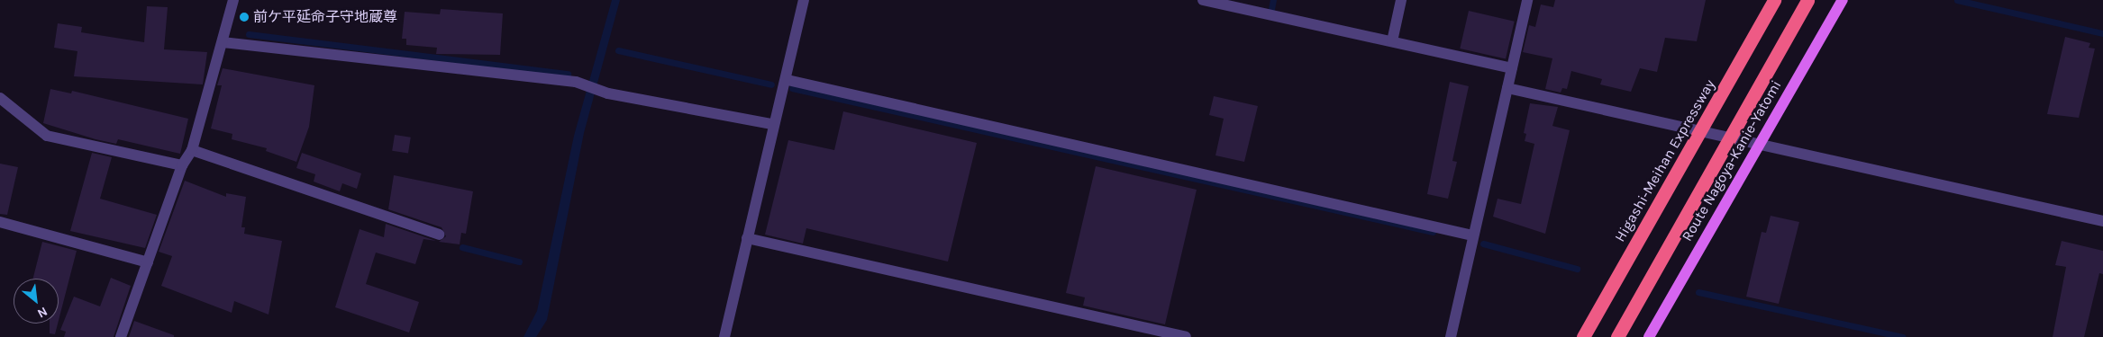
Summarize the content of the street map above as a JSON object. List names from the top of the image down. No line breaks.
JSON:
{"streets":{"highway":["Higashi-Meihan Expressway"],"main road":["Route Nagoya-Kanie-Yatomi"]},"places":["前ケ平延命子守地蔵尊"],"north":"bottom right"}
